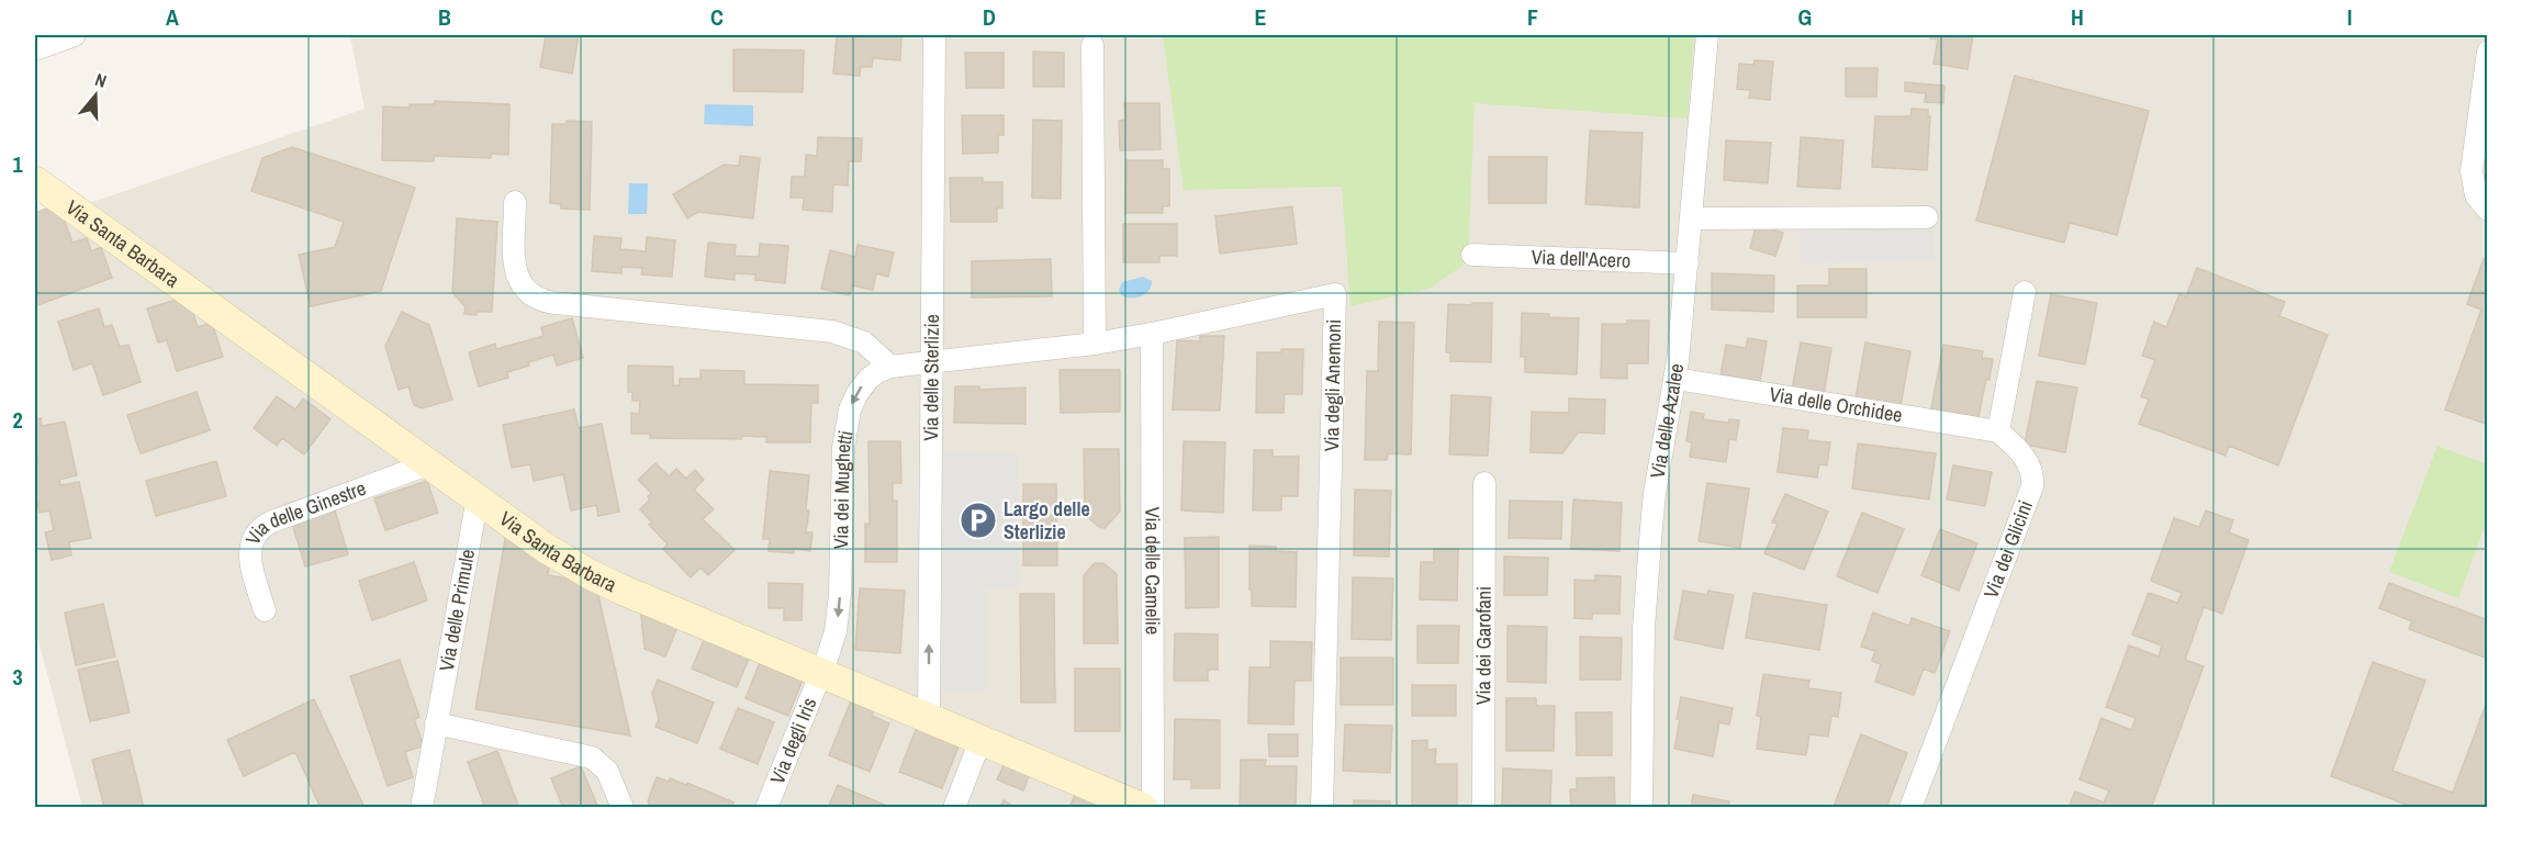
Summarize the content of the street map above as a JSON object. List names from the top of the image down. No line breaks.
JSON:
{"streets":{"street":["Via Santa Barbara","Via dell'Acero","Via delle Sterlizie","Via degli Anemoni","Via delle Orchidee","Via delle Azalee","Via dei Mughetti","Via delle Ginestre","Via dei Glicini","Via delle Camelie","Via delle Primule","Via dei Garofani","Via degli Iris"]},"crossings":[["Via Santa Barbara","Via delle Sterlizie"],["Via Santa Barbara","Via dei Mughetti"],["Via Santa Barbara","Via delle Ginestre"],["Via Santa Barbara","Via delle Primule"],["Via Santa Barbara","Via degli Iris"],["Via dell'Acero","Via delle Azalee"],["Via delle Sterlizie","Via degli Anemoni"],["Via delle Sterlizie","Via dei Mughetti"],["Via degli Anemoni","Via dei Mughetti"],["Via degli Anemoni","Via delle Camelie"],["Via delle Orchidee","Via delle Azalee"],["Via delle Orchidee","Via dei Glicini"],["Via dei Mughetti","Via degli Iris"]],"one_way":["Via delle Sterlizie","Via dei Mughetti"],"places":{"parking":["Largo delle Sterlizie"]},"north":"top","grid":{"columns":["A","B","C","D","E","F","G","H","I"],"rows":["1","2","3"]}}
